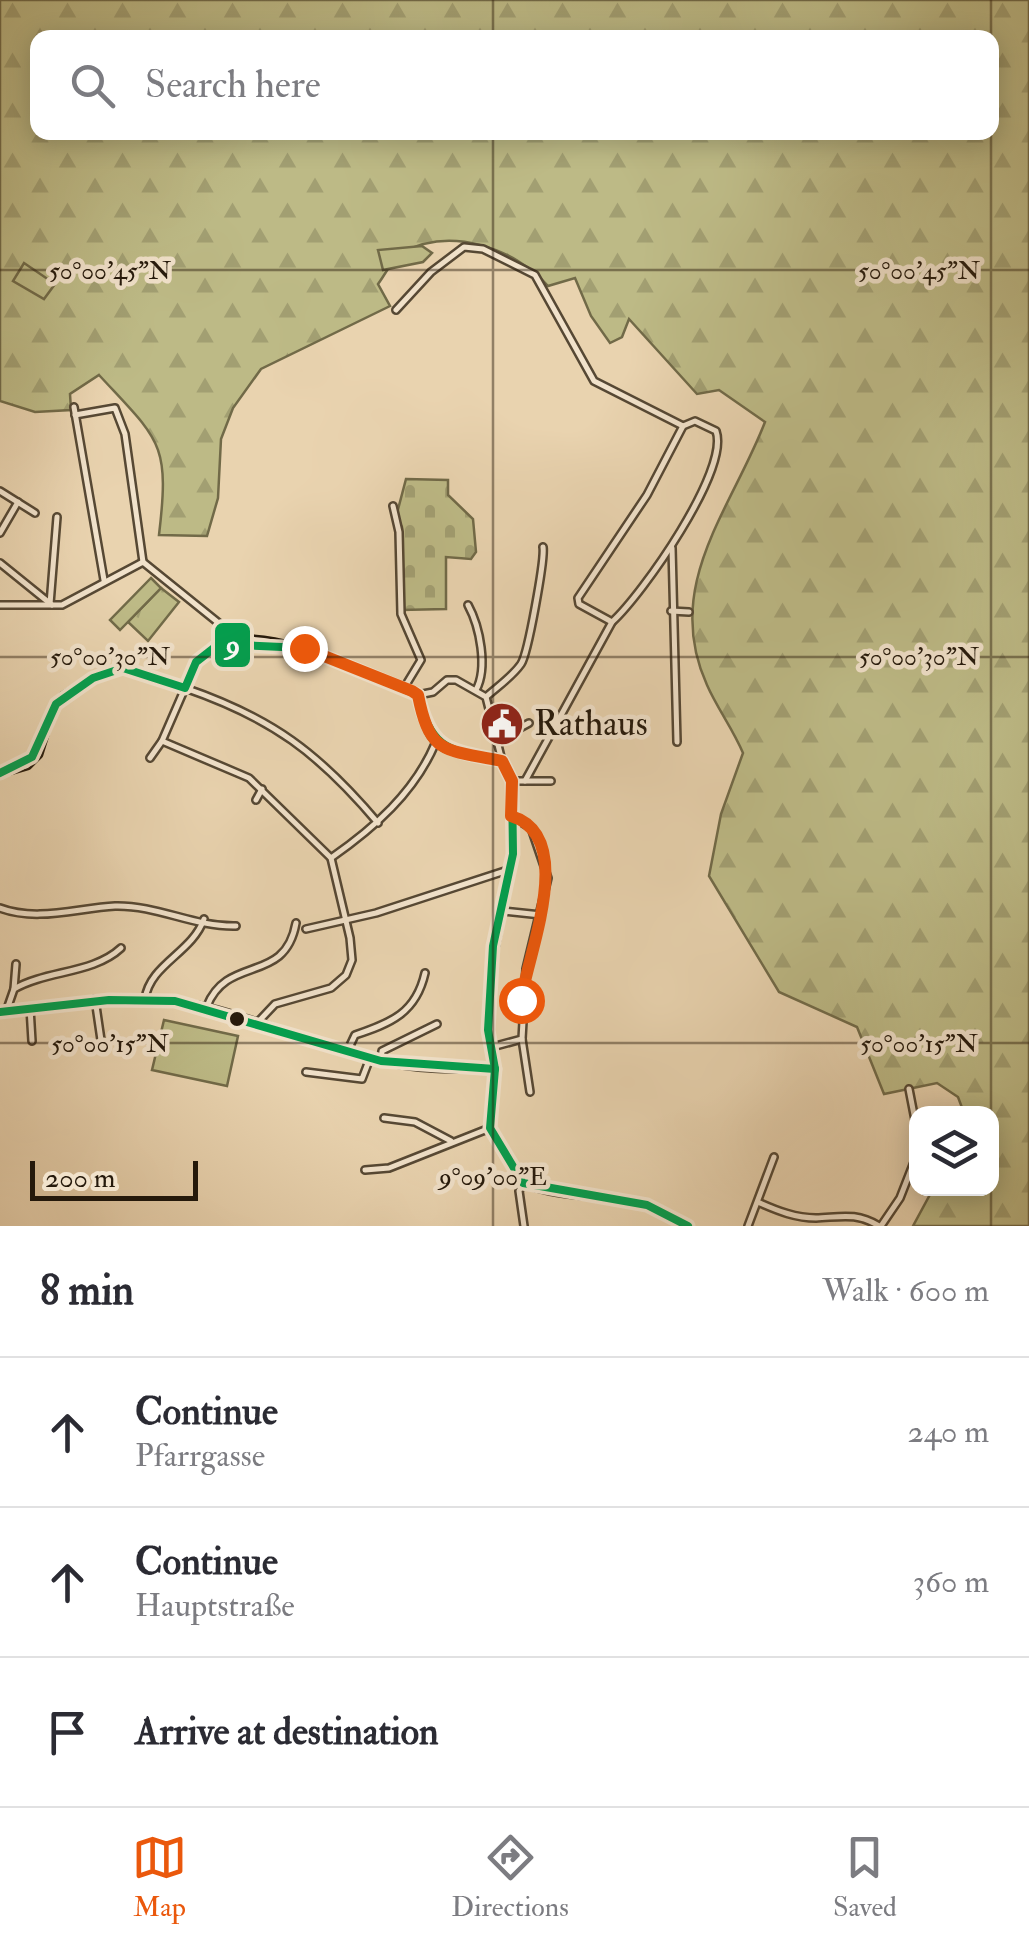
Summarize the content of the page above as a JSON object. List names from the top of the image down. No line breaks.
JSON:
{"places":{"public building":["Rathaus"]},"lines":["transit line 9"],"scale_bar":"200 m","page":{"search":"Search here","scale":"200 m","heading":["8 min","Walk · 600 m"],"list":[["Continue","Pfarrgasse","240 m"],["Continue","Hauptstraße","360 m"],"Arrive at destination"],"nav":["Map","Directions","Saved"]},"coordinates":["50°00'45\"N","50°00'30\"N","50°00'15\"N","9°09'00\"E"]}
